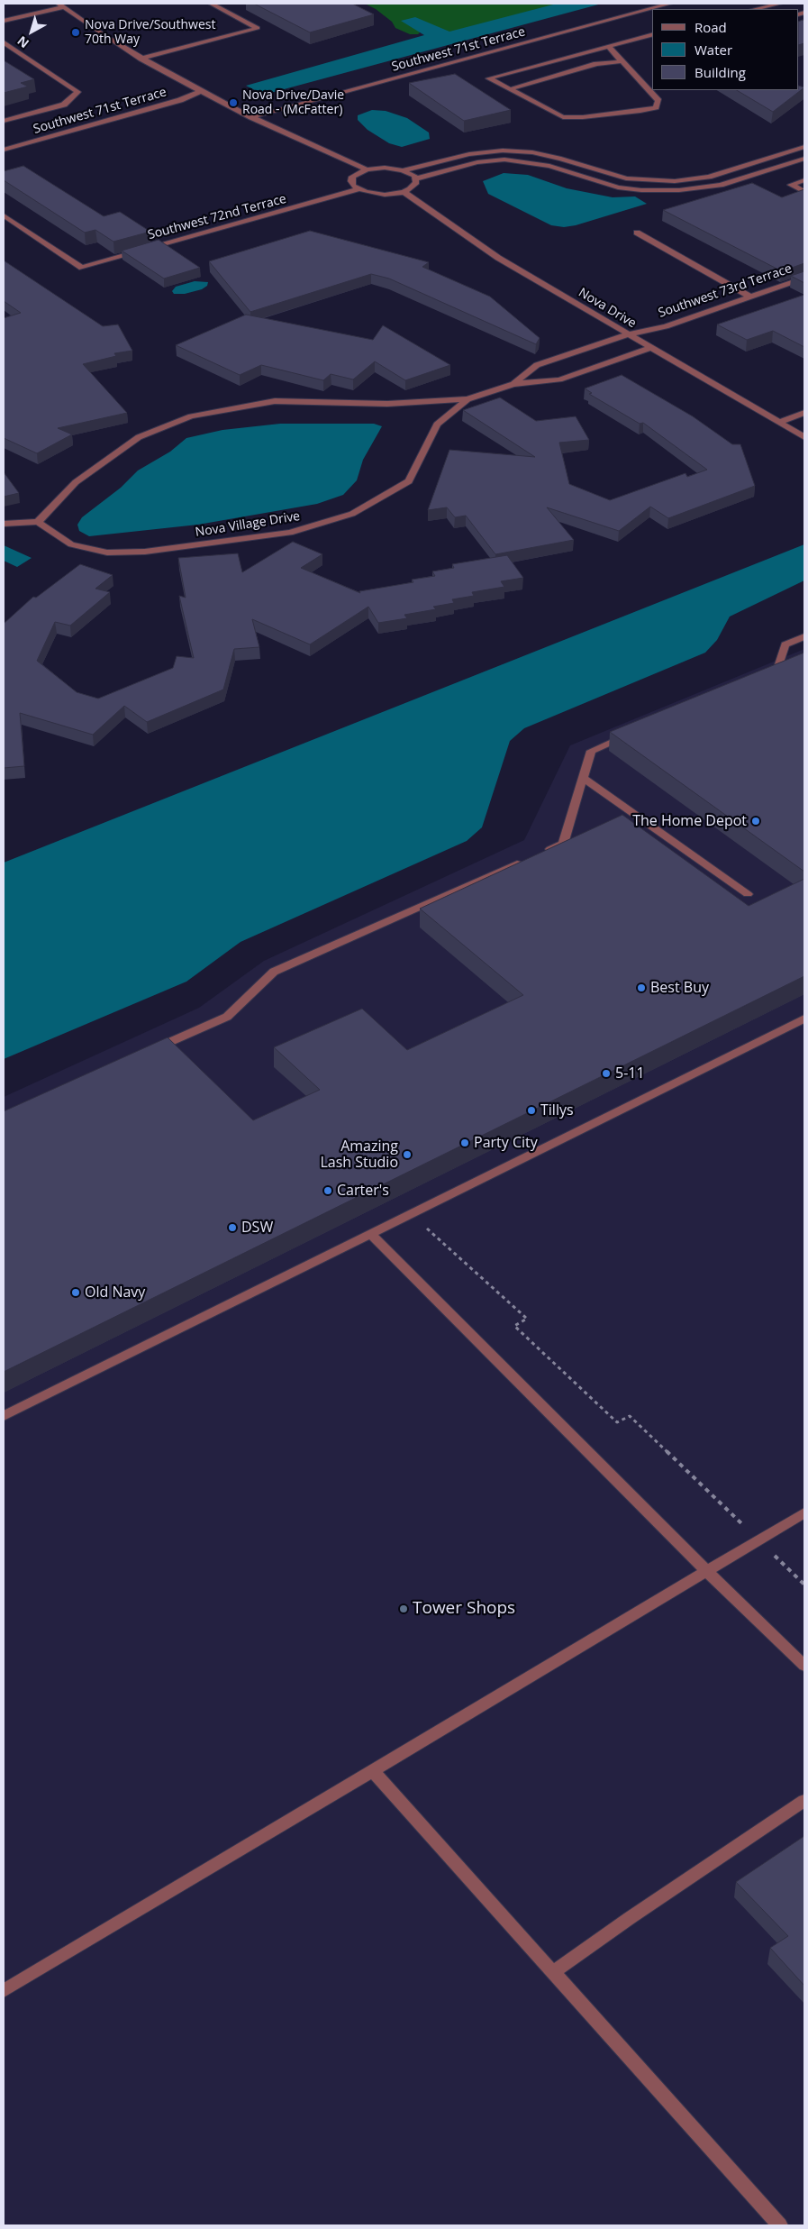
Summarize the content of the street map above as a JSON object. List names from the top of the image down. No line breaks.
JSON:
{"streets":{"street":["Southwest 71st Terrace","Southwest 72nd Terrace","Southwest 73rd Terrace","Nova Drive","Nova Village Drive"]},"crossings":[["Southwest 73rd Terrace","Nova Drive"],["Southwest 73rd Terrace","Nova Village Drive"],["Nova Drive","Nova Village Drive"]],"places":["Nova Drive/Southwest 70th Way","Nova Drive/Davie Road - (McFatter)","The Home Depot","Best Buy","5-11","Tillys","Party City","Amazing Lash Studio","Carter's","DSW","Old Navy","Tower Shops"],"legend":["Road","Water","Building"],"north":"bottom left"}
